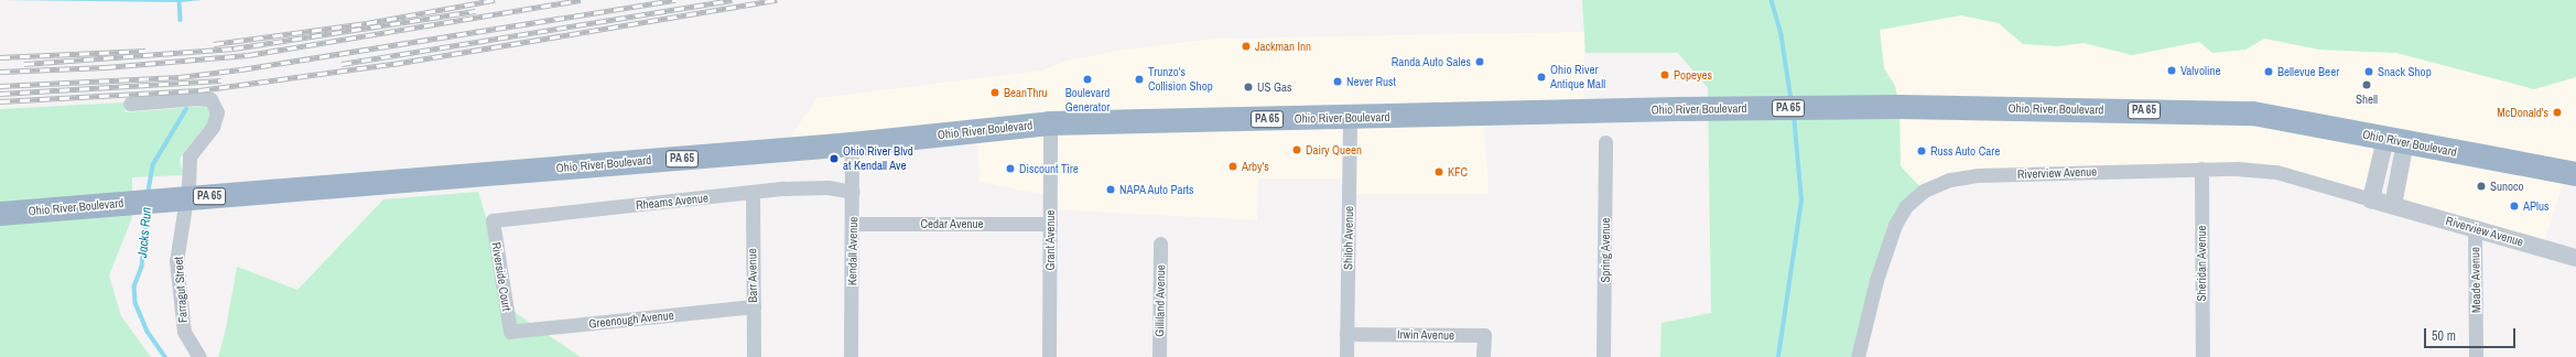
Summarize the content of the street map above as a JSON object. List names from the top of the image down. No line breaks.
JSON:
{"streets":{"highway":["PA 65","Ohio River Boulevard"],"street":["Riverview Avenue","Rheams Avenue","Cedar Avenue","Shiloh Avenue","Grant Avenue","Spring Avenue","Kendall Avenue","Sheridan Avenue","Barr Avenue","Riverside Court","Meade Avenue","Farragut Street","Gilliland Avenue","Greenough Avenue","Irwin Avenue"]},"crossings":[["Ohio River Boulevard","Shiloh Avenue"],["Ohio River Boulevard","Grant Avenue"],["Ohio River Boulevard","Kendall Avenue"],["Riverview Avenue","Sheridan Avenue"],["Riverview Avenue","Meade Avenue"],["Rheams Avenue","Kendall Avenue"],["Rheams Avenue","Barr Avenue"],["Rheams Avenue","Riverside Court"],["Cedar Avenue","Grant Avenue"],["Cedar Avenue","Kendall Avenue"],["Shiloh Avenue","Irwin Avenue"],["Barr Avenue","Greenough Avenue"],["Riverside Court","Greenough Avenue"]],"water":["Jacks Run"],"places":["Jackman Inn","Randa Auto Sales","Valvoline","Bellevue Beer","Snack Shop","Popeyes","Ohio River Antique Mall","Boulevard Generator","Trunzo's Collision Shop","Never Rust","Shell","US Gas","BeanThru","McDonald's","Dairy Queen","Russ Auto Care","Ohio River Blvd at Kendall Ave","Arby's","Discount Tire","KFC","Sunoco","NAPA Auto Parts","APlus"],"scale_bar":"50 m"}
